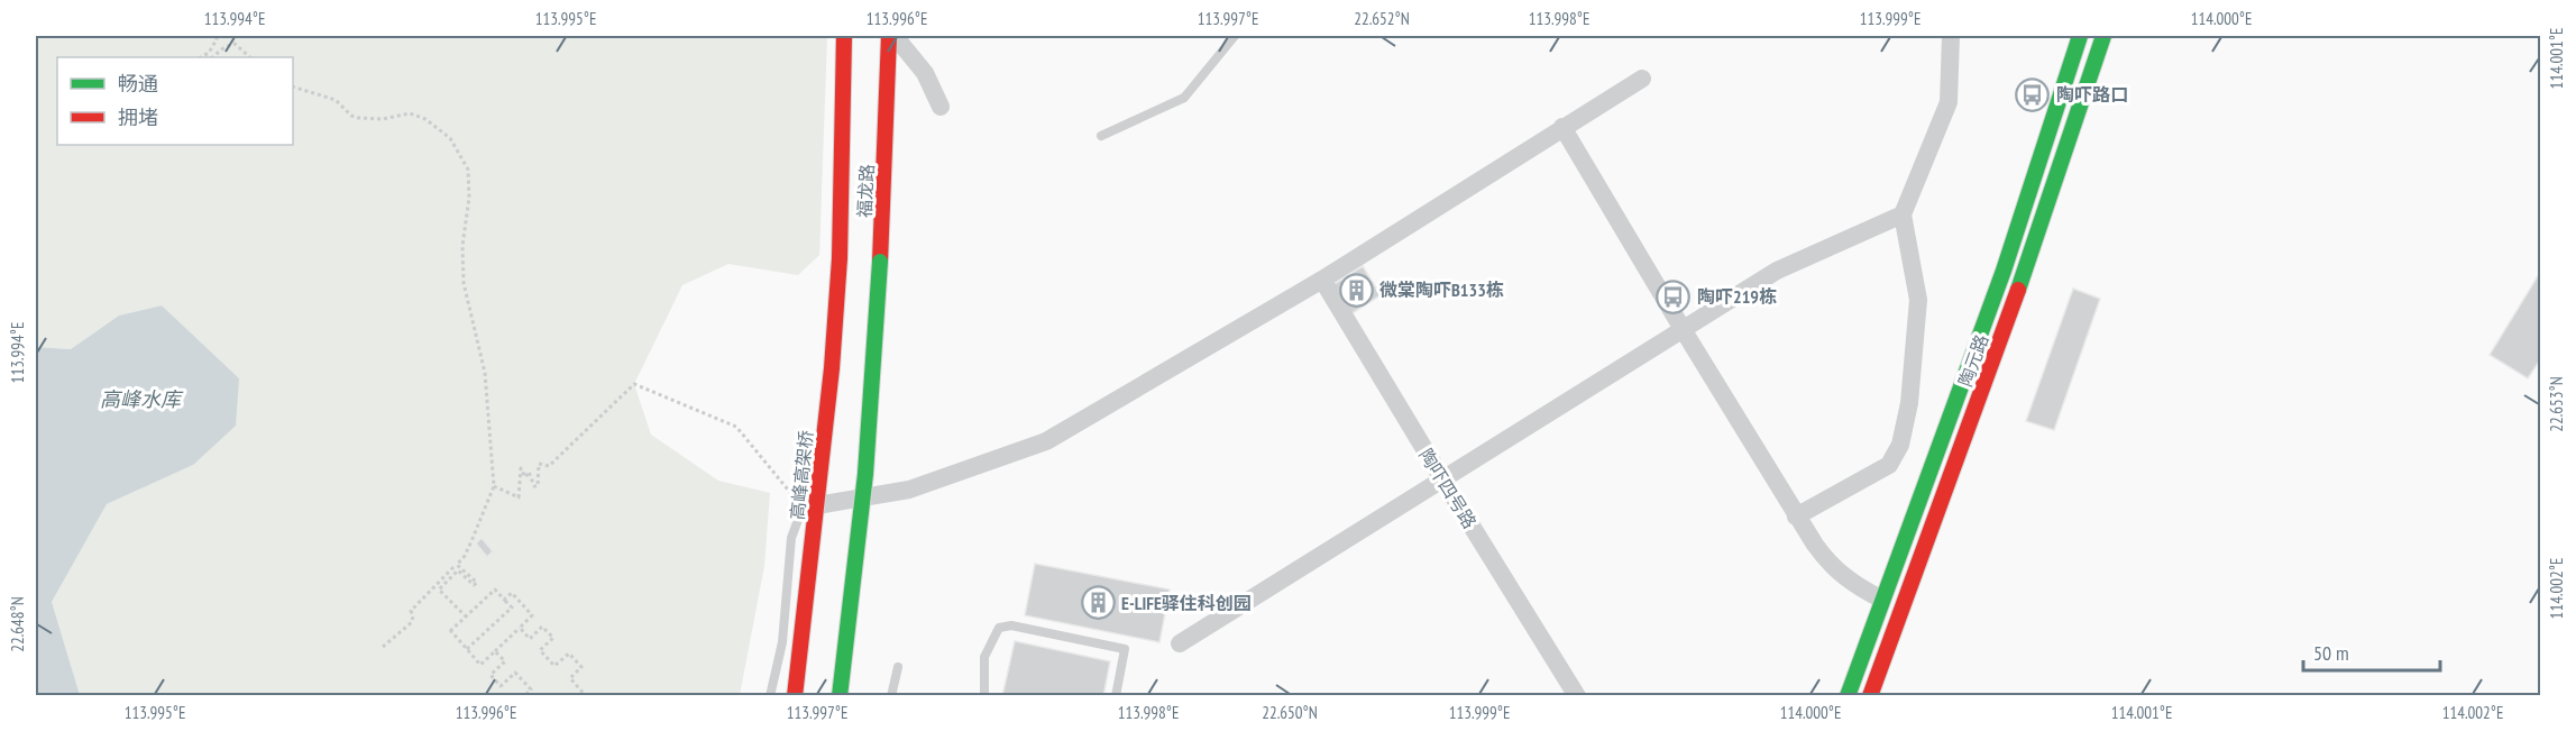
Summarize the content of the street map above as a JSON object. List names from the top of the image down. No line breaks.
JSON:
{"streets":{"main road":["福龙路","陶元路","高峰高架桥"],"street":["陶吓四号路"]},"crossings":[["福龙路","高峰高架桥"]],"water":["高峰水库"],"places":{"bus stop":["陶吓路口","陶吓219栋"],"building":["微棠陶吓B133栋","E-LIFE驿住科创园"]},"legend":["畅通","拥堵"],"scale_bar":"50 m","coordinates":["113.994°E","113.995°E","113.996°E","113.997°E","22.652°N","113.998°E","113.999°E","114.000°E","114.001°E","22.653°N","114.002°E","22.648°N","22.650°N"]}
